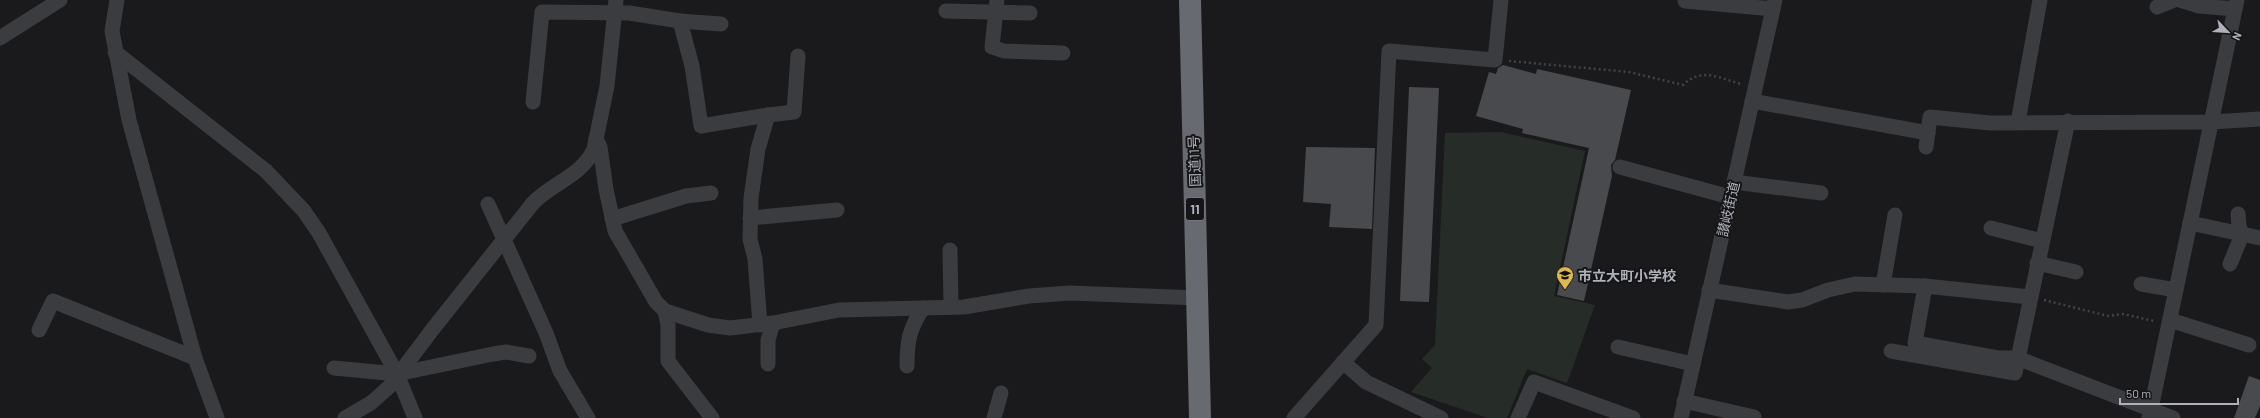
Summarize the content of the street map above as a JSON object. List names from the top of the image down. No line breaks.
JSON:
{"streets":{"highway":["国道11号","11"],"street":["讃岐街道"]},"places":{"school or university":["市立大町小学校"]},"scale_bar":"50 m","north":"bottom right"}
